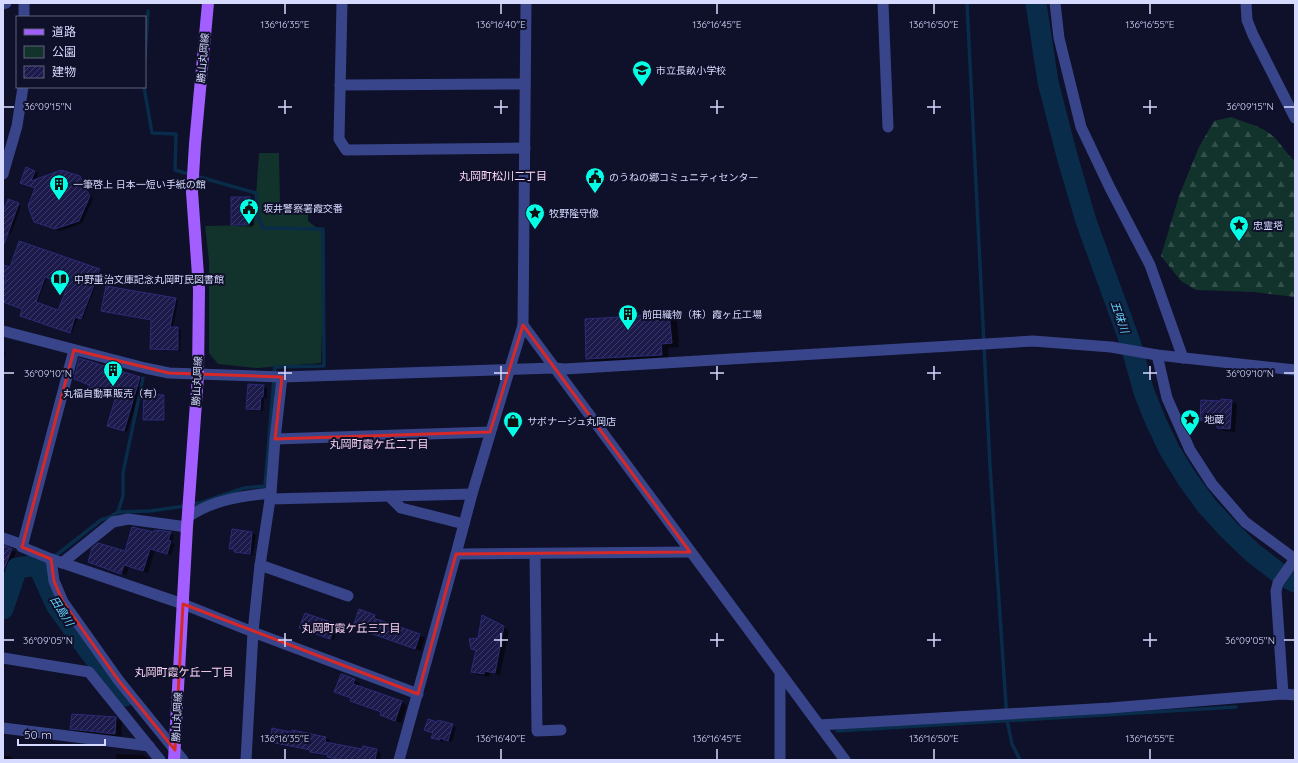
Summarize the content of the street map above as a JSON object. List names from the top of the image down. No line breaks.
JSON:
{"streets":{"main road":["勝山丸岡線"]},"districts":["丸岡町松川二丁目","丸岡町霞ケ丘二丁目","丸岡町霞ケ丘三丁目","丸岡町霞ケ丘一丁目"],"water":["五味川","田島川"],"places":{"school or university":["市立長畝小学校"],"public building":["のうねの郷コミュニティセンター","坂井警察署霞交番"],"building":["一筆啓上 日本一短い手紙の館","前田織物（株）霞ヶ丘工場","丸福自動車販売（有）"],"place":["牧野隆守像","忠霊塔","地蔵"],"library":["中野重治文庫記念丸岡町民図書館"],"shop":["サボナージュ丸岡店"]},"legend":["道路","公園","建物"],"scale_bar":"50 m","coordinates":["136°16'35\"E","136°16'40\"E","136°16'45\"E","136°16'50\"E","136°16'55\"E","36°09'15\"N","36°09'10\"N","36°09'05\"N"]}
